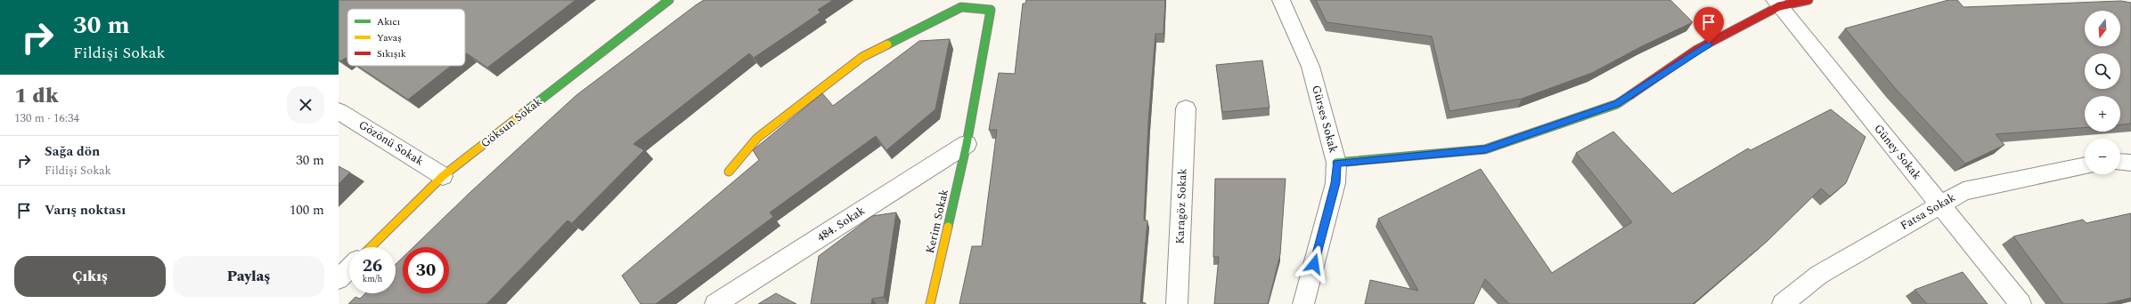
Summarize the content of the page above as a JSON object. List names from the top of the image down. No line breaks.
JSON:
{"streets":{"street":["Gürses Sokak","Göksun Sokak","Gözönü Sokak","Güney Sokak","Karagöz Sokak","Fatsa Sokak","Kerim Sokak","484. Sokak"]},"crossings":[["Göksun Sokak","Gözönü Sokak"],["Güney Sokak","Fatsa Sokak"],["Kerim Sokak","484. Sokak"]],"legend":["Akıcı","Yavaş","Sıkışık"],"north":"bottom","page":{"turn":["30 m","Fildişi Sokak"],"map_buttons":["+","−"],"heading":["1 dk","130 m · 16:34"],"list":[{"name":"Sağa dön","note":"Fildişi Sokak","value":"30 m"},{"name":"Varış noktası","value":"100 m"}],"speed":"26 km/h","limit":"30","buttons":["Çıkış","Paylaş"]}}
